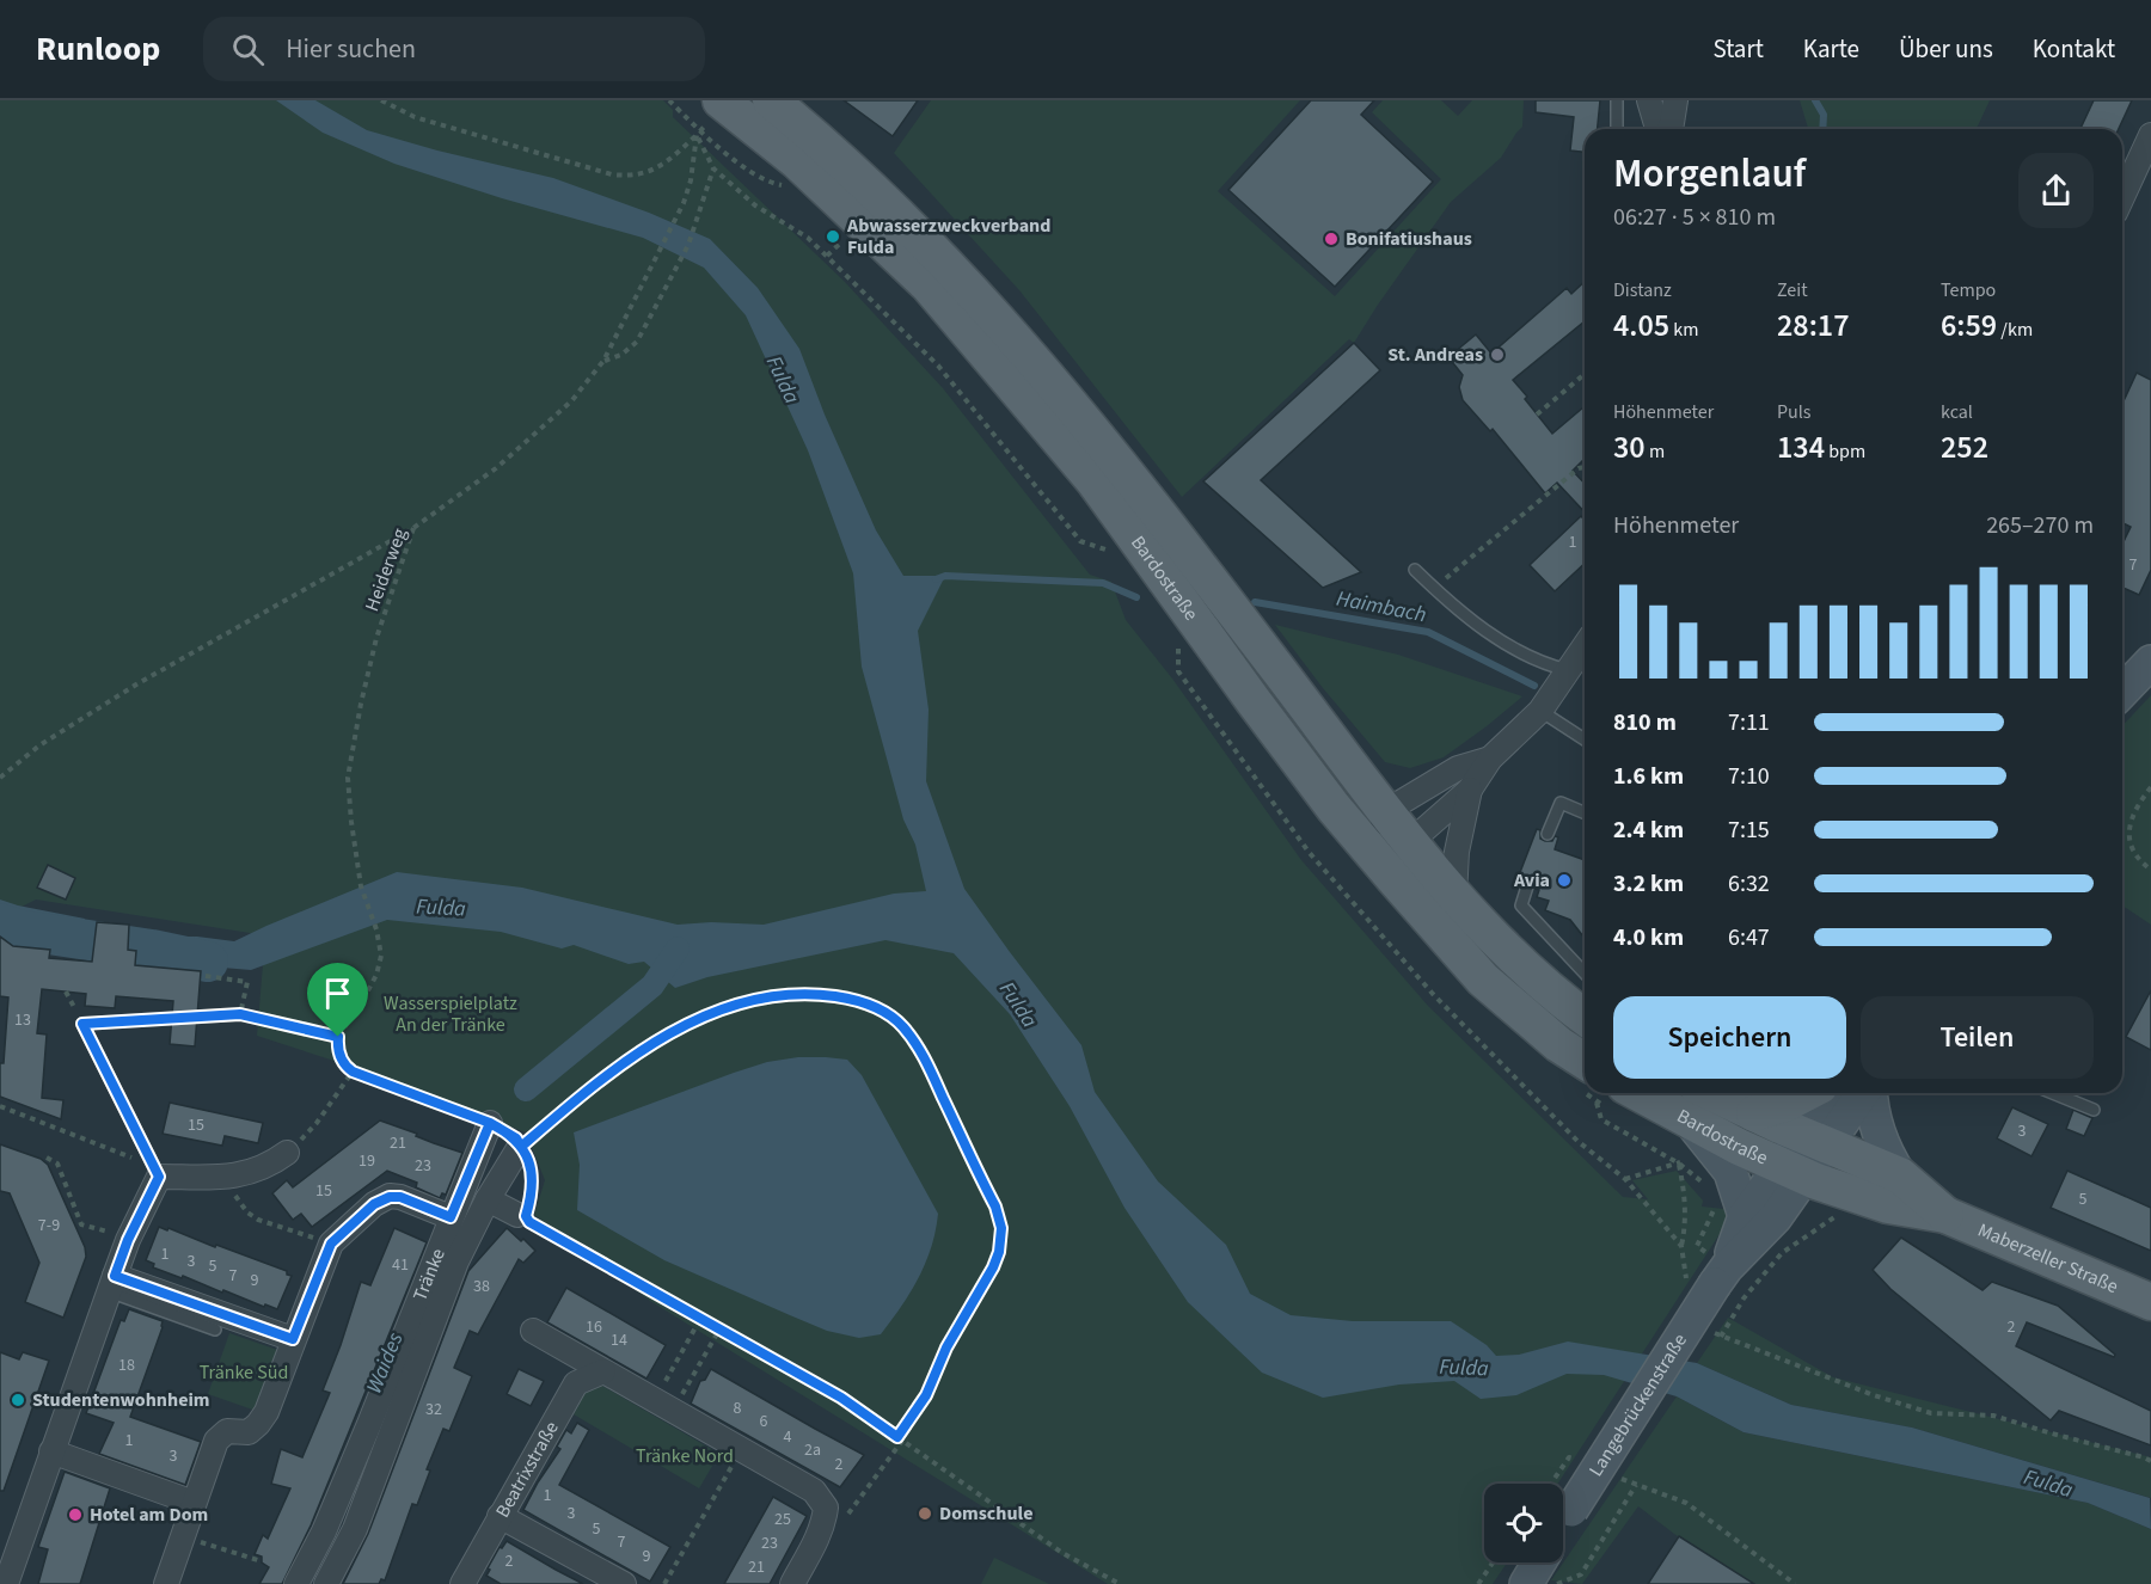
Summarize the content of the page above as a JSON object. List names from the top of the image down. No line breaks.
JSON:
{"streets":{"main road":["Bardostraße","Maberzeller Straße","Langebrückenstraße"],"street":["Tränke","Beatrixstraße"],"path":["Heiderweg"]},"crossings":[["Bardostraße","Maberzeller Straße"],["Bardostraße","Langebrückenstraße"],["Maberzeller Straße","Langebrückenstraße"]],"water":["Fulda","Haimbach","Waides"],"parks":["Wasserspielplatz An der Tränke","Tränke Süd","Tränke Nord"],"places":["Abwasserzweckverband Fulda","Bonifatiushaus","St. Andreas","Avia","Studentenwohnheim","Domschule","Hotel am Dom"],"house_numbers":["1","7","13","15","3","21","19","23","15","5","7-9","1","3","41","5","7","9","38","16","2","14","18","8","32","6","4","1","2a","3","2","1","3","25","5","7","23","9","2","21"],"page":{"header":"Runloop","search":"Hier suchen","nav":["Start","Karte","Über uns","Kontakt"],"heading":["Morgenlauf","06:27 · 5 × 810 m"],"stats":[["Distanz","4.05 km"],["Zeit","28:17"],["Tempo","6:59 /km"],["Höhenmeter","30 m"],["Puls","134 bpm"],["kcal","252"]],"chart":["Höhenmeter","265–270 m"],"list":[{"name":"810 m","note":"7:11"},{"name":"1.6 km","note":"7:10"},{"name":"2.4 km","note":"7:15"},{"name":"3.2 km","note":"6:32"},{"name":"4.0 km","note":"6:47"}],"buttons":["Speichern","Teilen"]}}
